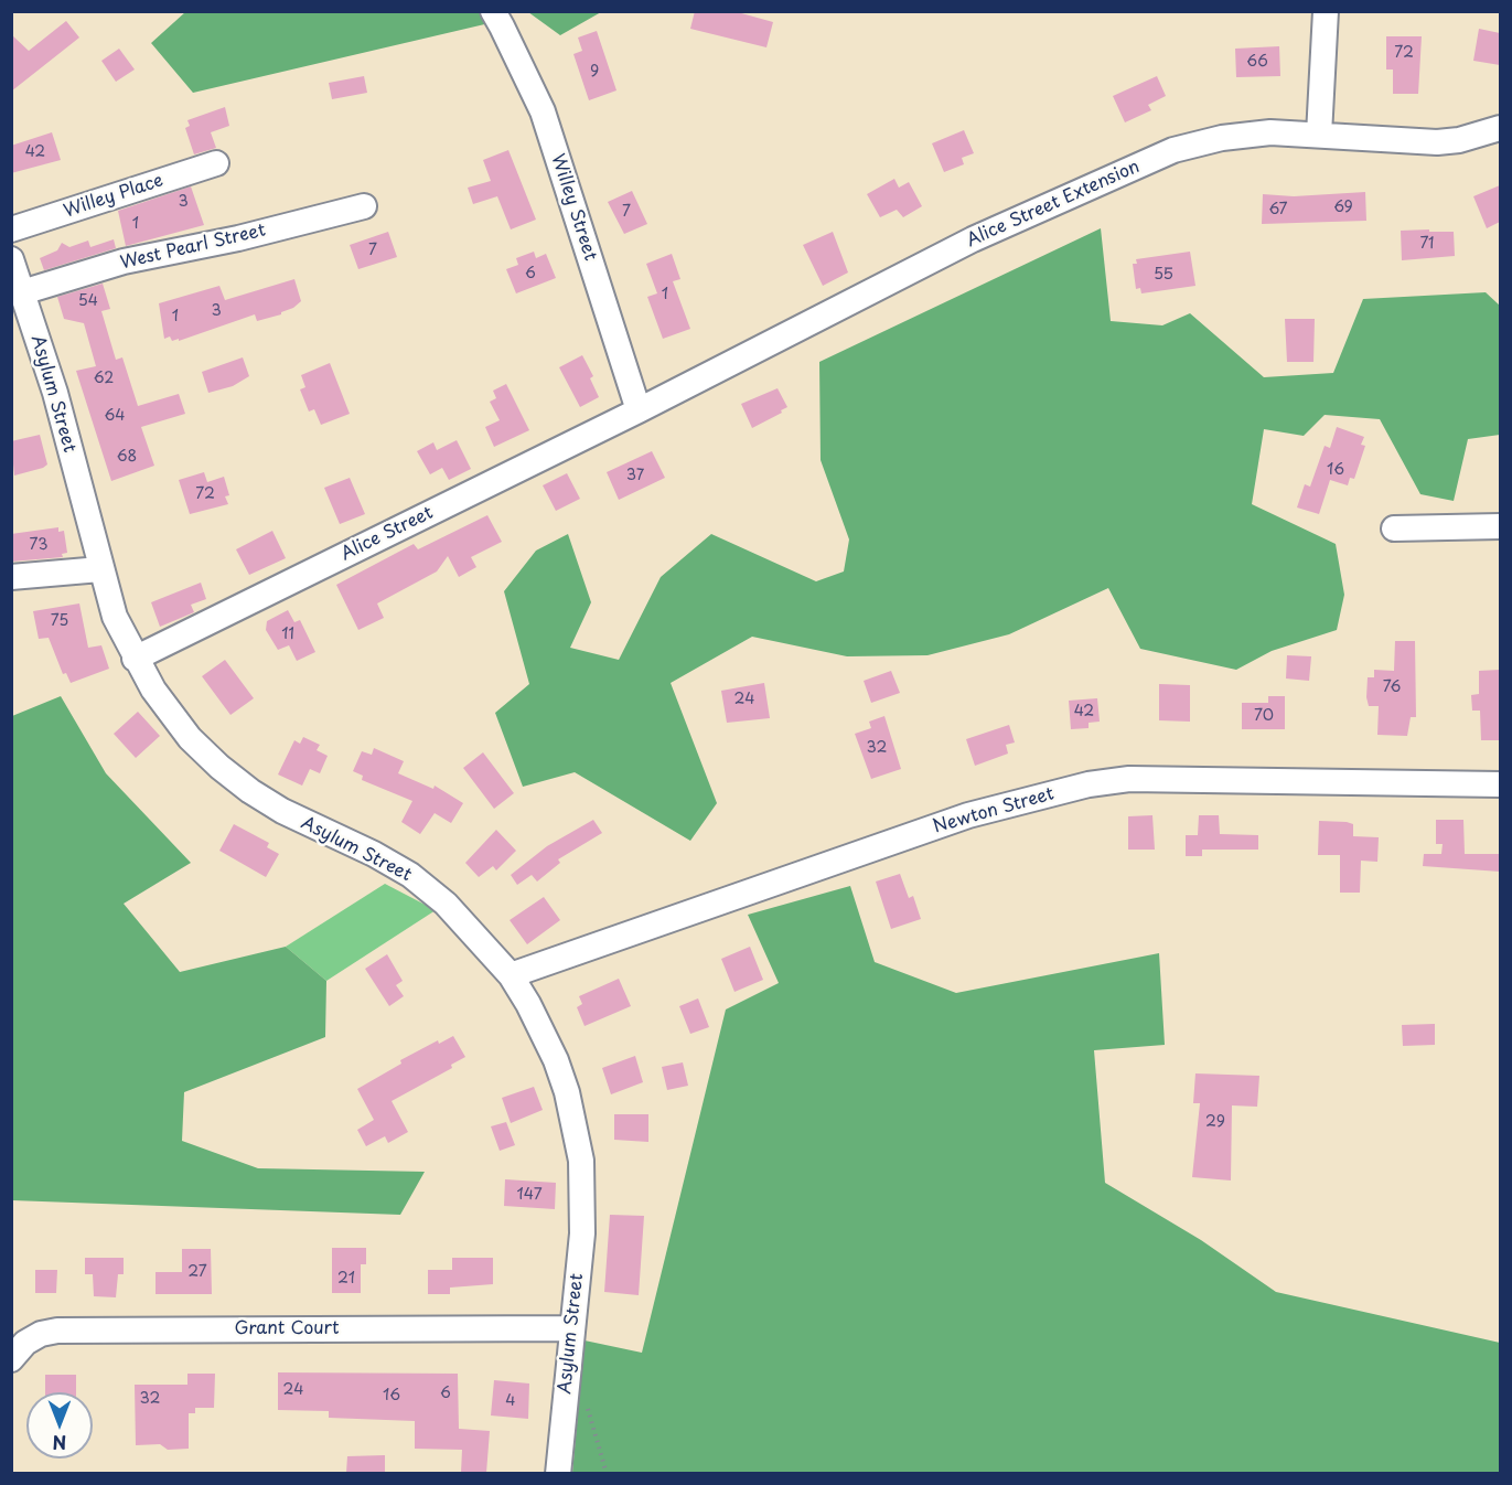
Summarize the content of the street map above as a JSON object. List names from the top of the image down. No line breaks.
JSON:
{"streets":{"street":["Willey Place","Alice Street Extension","Willey Street","West Pearl Street","Asylum Street","Alice Street","Newton Street","Grant Court"]},"crossings":[["Alice Street Extension","Willey Street"],["Alice Street Extension","Alice Street"],["Willey Street","Alice Street"],["West Pearl Street","Asylum Street"],["Asylum Street","Alice Street"],["Asylum Street","Newton Street"],["Asylum Street","Grant Court"]],"house_numbers":["72","66","9","42","3","69","67","7","1","71","7","6","55","1","54","3","1","62","64","68","16","37","72","73","75","11","76","24","42","70","32","29","147","27","21","24","6","16","32","4"],"north":"bottom"}
